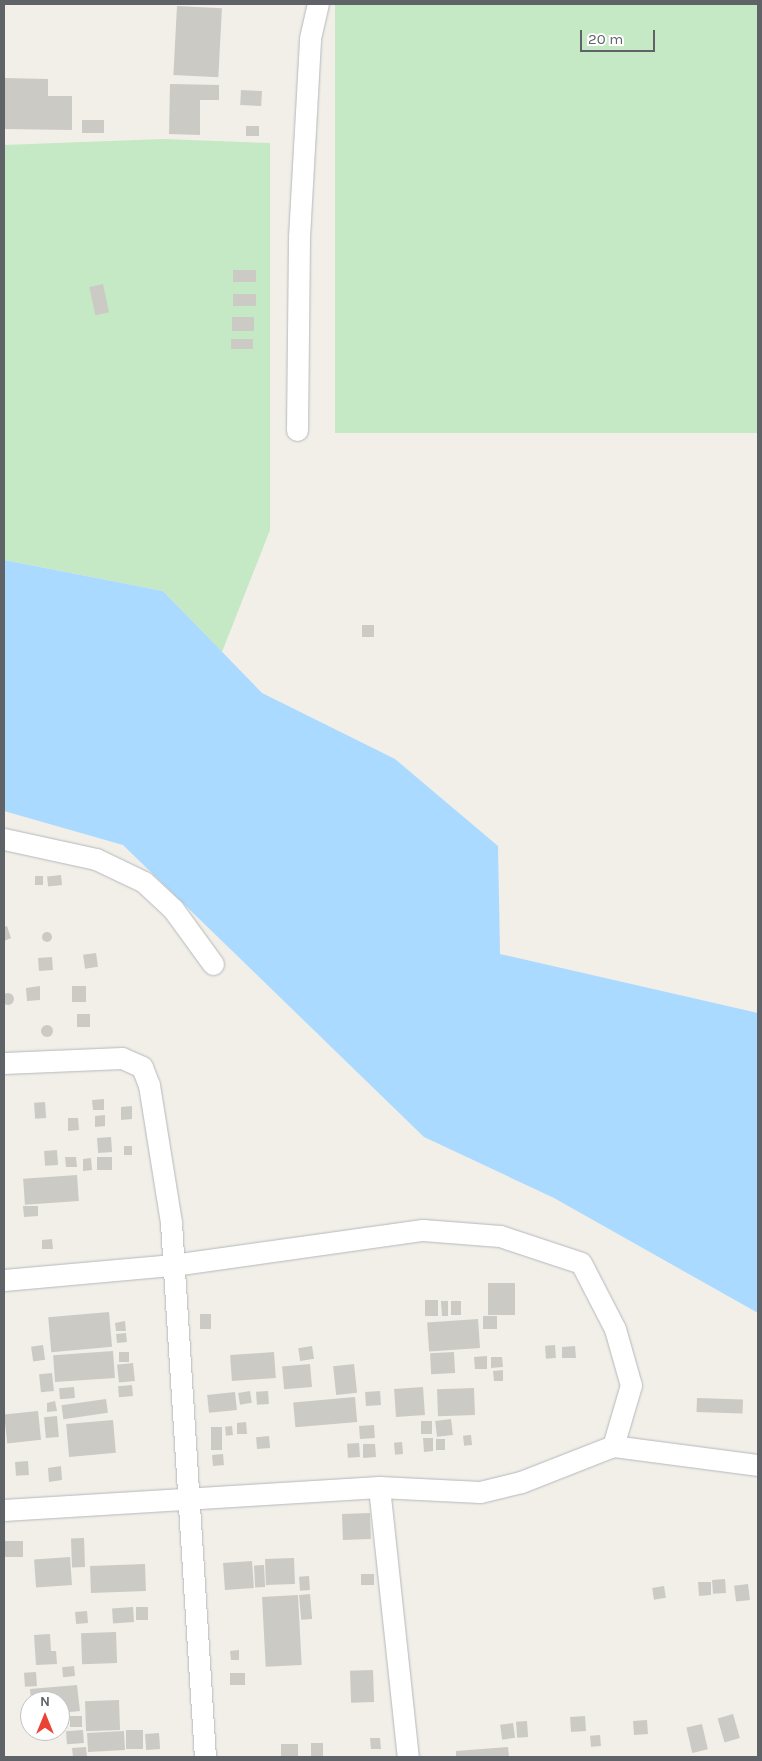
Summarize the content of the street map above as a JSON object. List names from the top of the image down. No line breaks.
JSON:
{"scale_bar":"20 m","north":"top"}
